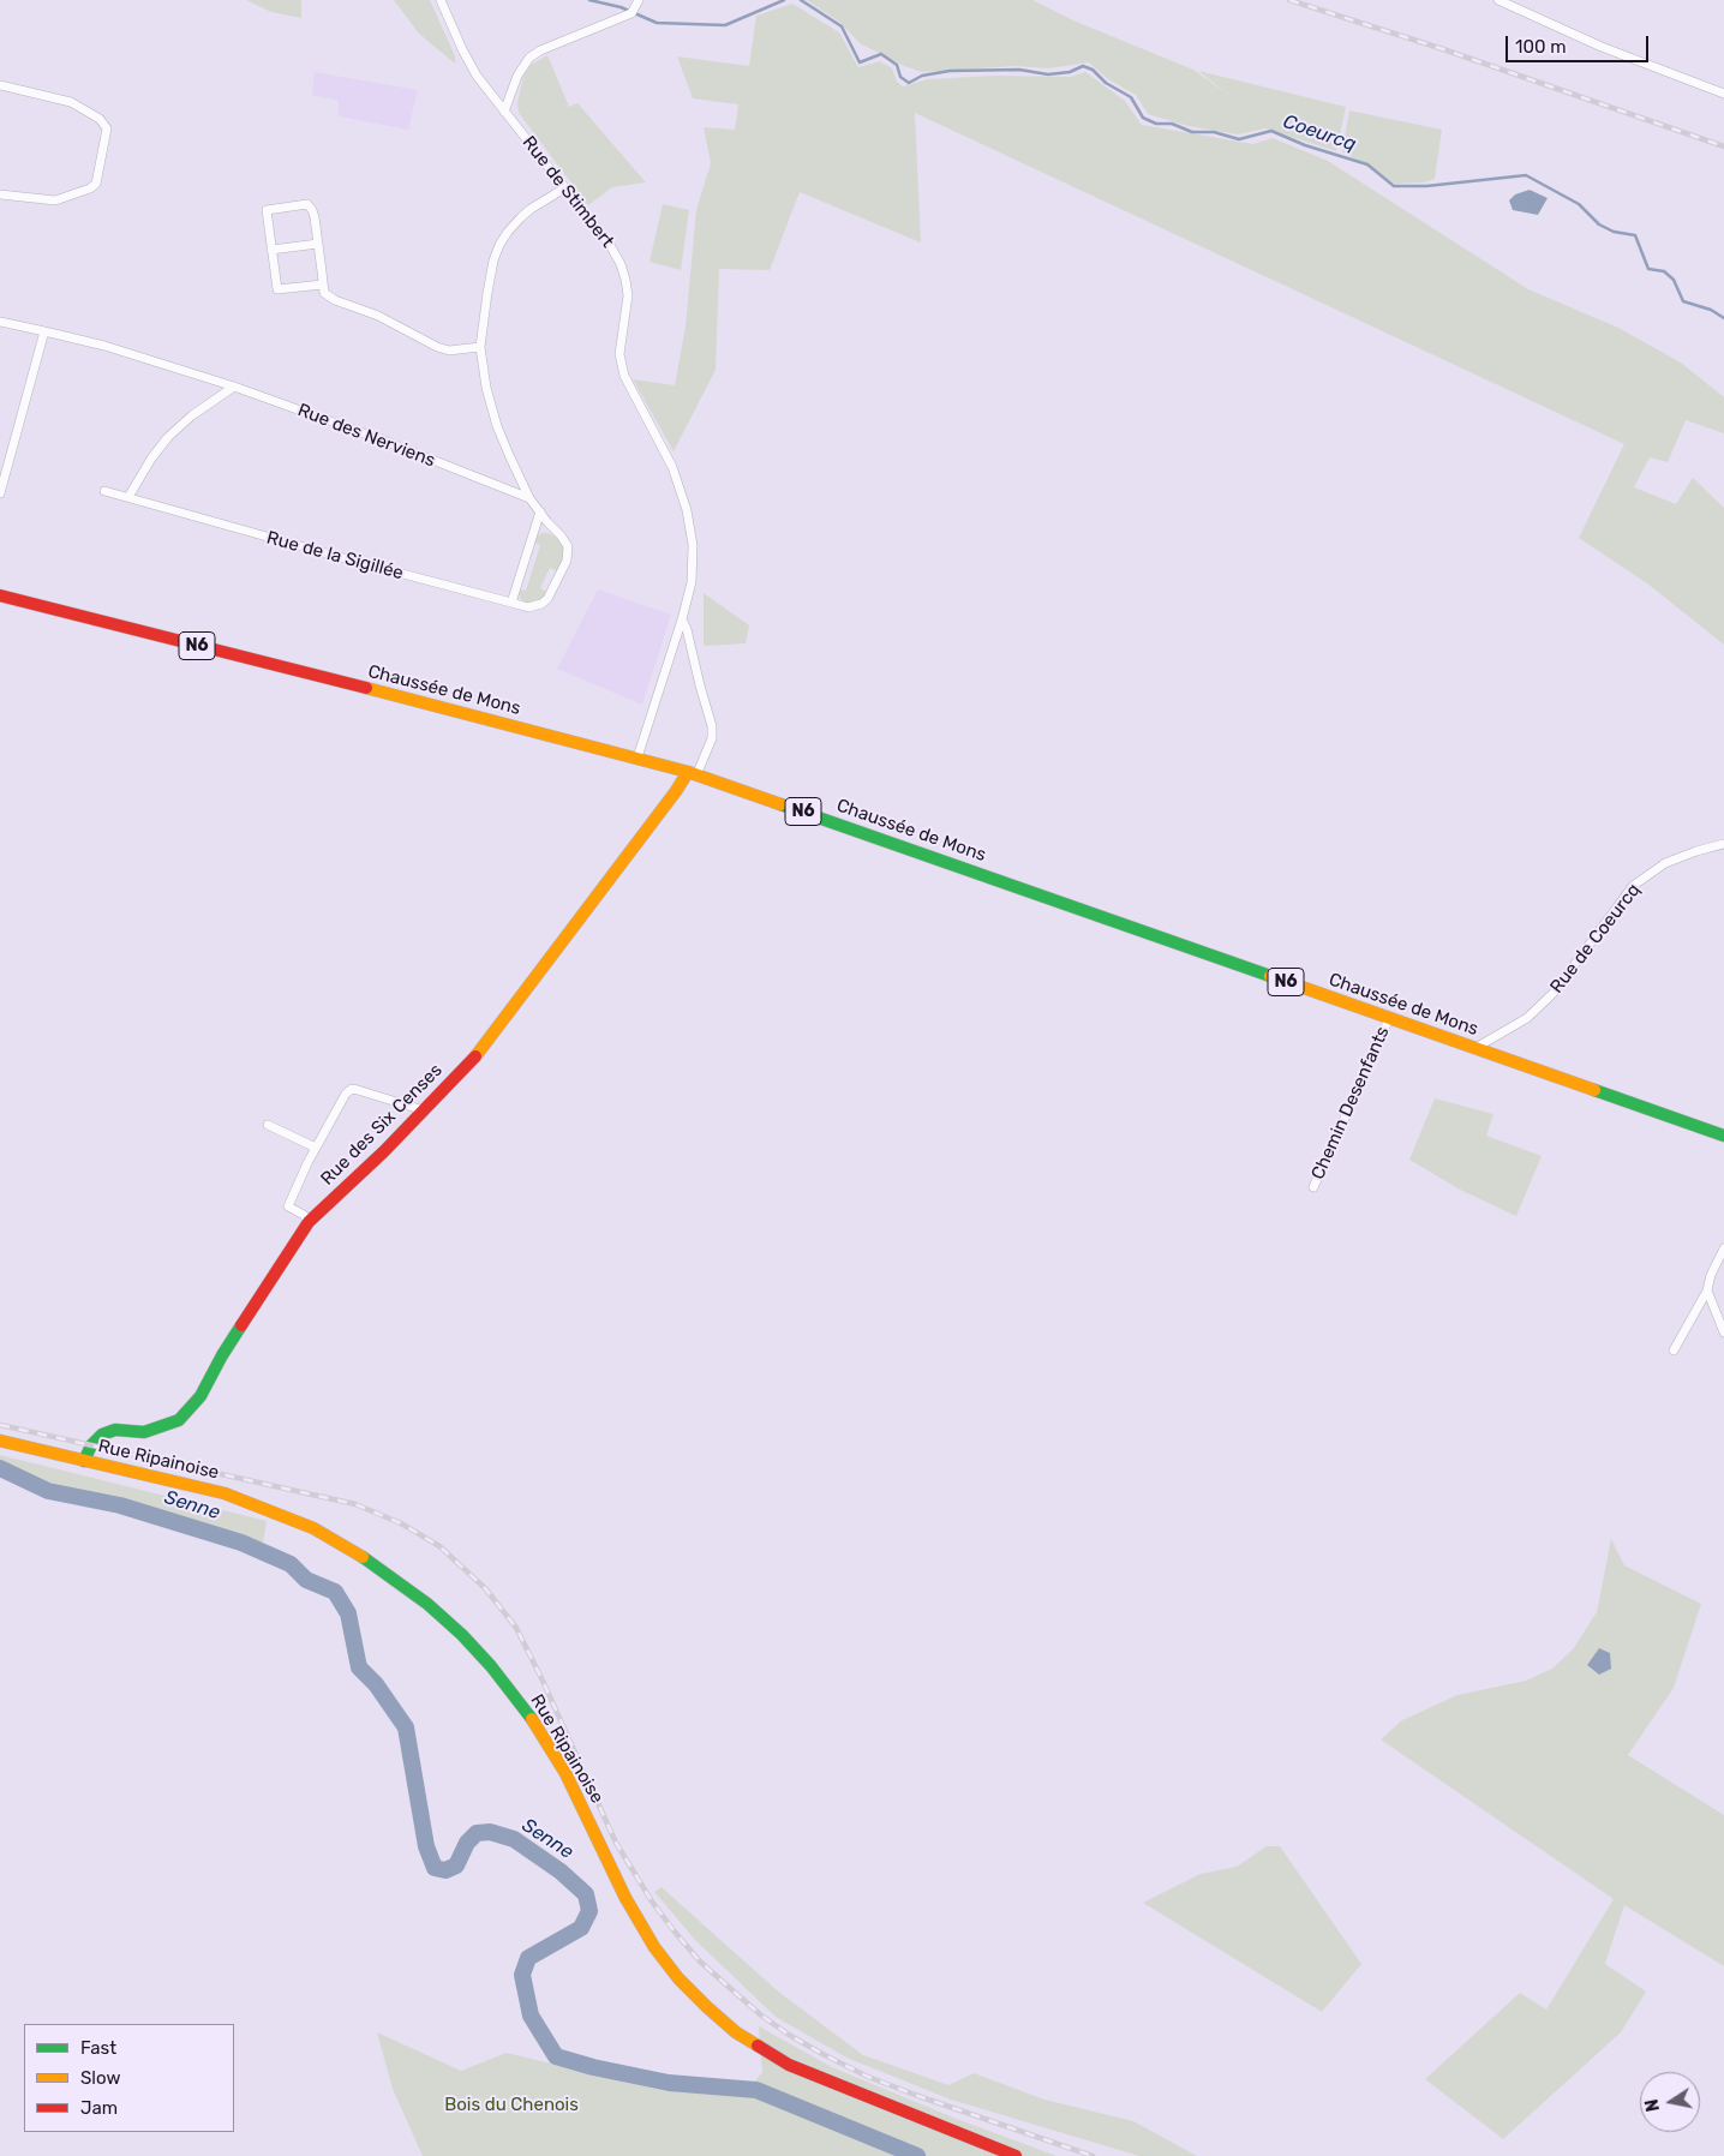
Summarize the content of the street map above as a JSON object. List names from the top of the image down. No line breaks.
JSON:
{"streets":{"street":["Rue de Stimbert","Rue des Nerviens","Rue de la Sigillée","N6","Chaussée de Mons","Rue de Coeurcq","Chemin Desenfants","Rue des Six Censes","Rue Ripainoise"]},"crossings":[["Rue de Stimbert","Chaussée de Mons"],["Chaussée de Mons","Rue de Coeurcq"],["Chaussée de Mons","Chemin Desenfants"],["Chaussée de Mons","Rue des Six Censes"],["Rue des Six Censes","Rue Ripainoise"]],"water":["Coeurcq","Senne"],"parks":["Bois du Chenois"],"legend":["Fast","Slow","Jam"],"scale_bar":"100 m","north":"left"}
